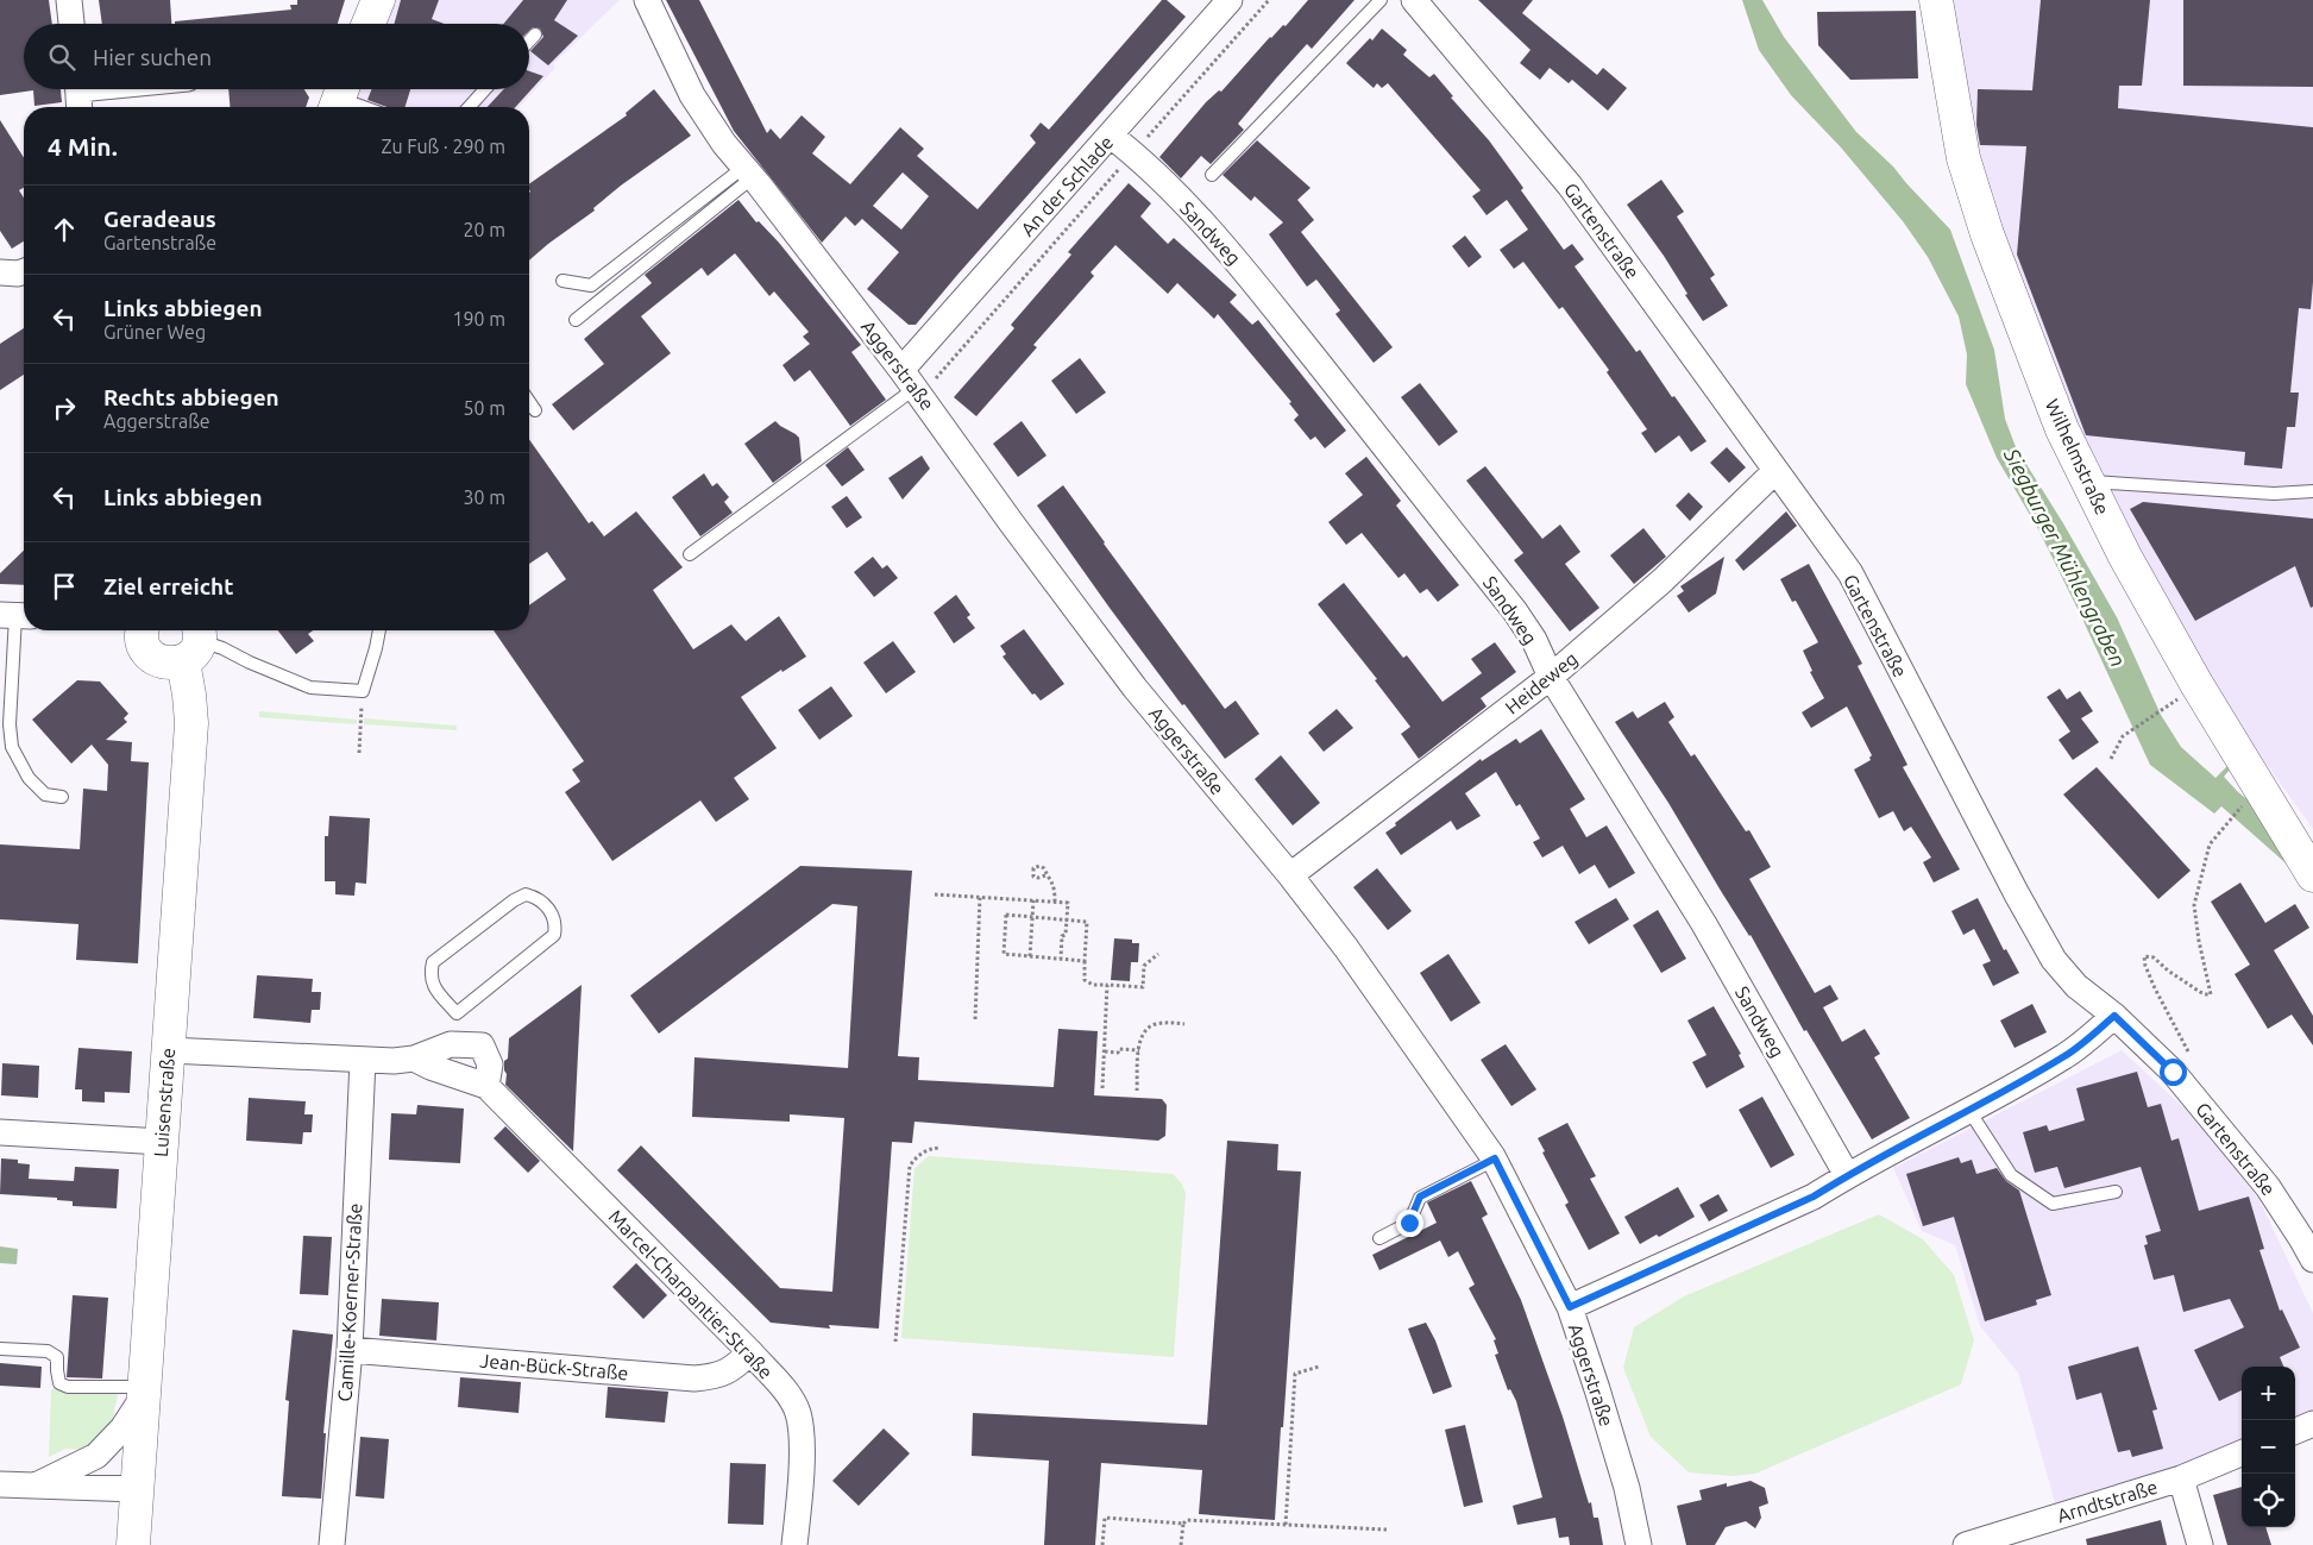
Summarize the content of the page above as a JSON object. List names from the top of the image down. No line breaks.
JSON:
{"streets":{"main road":["Wilhelmstraße","Luisenstraße"],"street":["An der Schlade","Gartenstraße","Sandweg","Aggerstraße","Heideweg","Marcel-Charpantier-Straße","Camille-Koerner-Straße","Jean-Bück-Straße","Arndtstraße"]},"crossings":[["An der Schlade","Sandweg"],["An der Schlade","Aggerstraße"],["Gartenstraße","Heideweg"],["Sandweg","Heideweg"],["Aggerstraße","Heideweg"],["Luisenstraße","Marcel-Charpantier-Straße"],["Marcel-Charpantier-Straße","Camille-Koerner-Straße"],["Marcel-Charpantier-Straße","Jean-Bück-Straße"],["Camille-Koerner-Straße","Jean-Bück-Straße"]],"water":["Siegburger Mühlengraben"],"page":{"search":"Hier suchen","heading":["4 Min.","Zu Fuß · 290 m"],"list":[["Geradeaus","Gartenstraße","20 m"],["Links abbiegen","Grüner Weg","190 m"],["Rechts abbiegen","Aggerstraße","50 m"],["Links abbiegen","30 m"],"Ziel erreicht"],"map_buttons":["+","−"]}}
